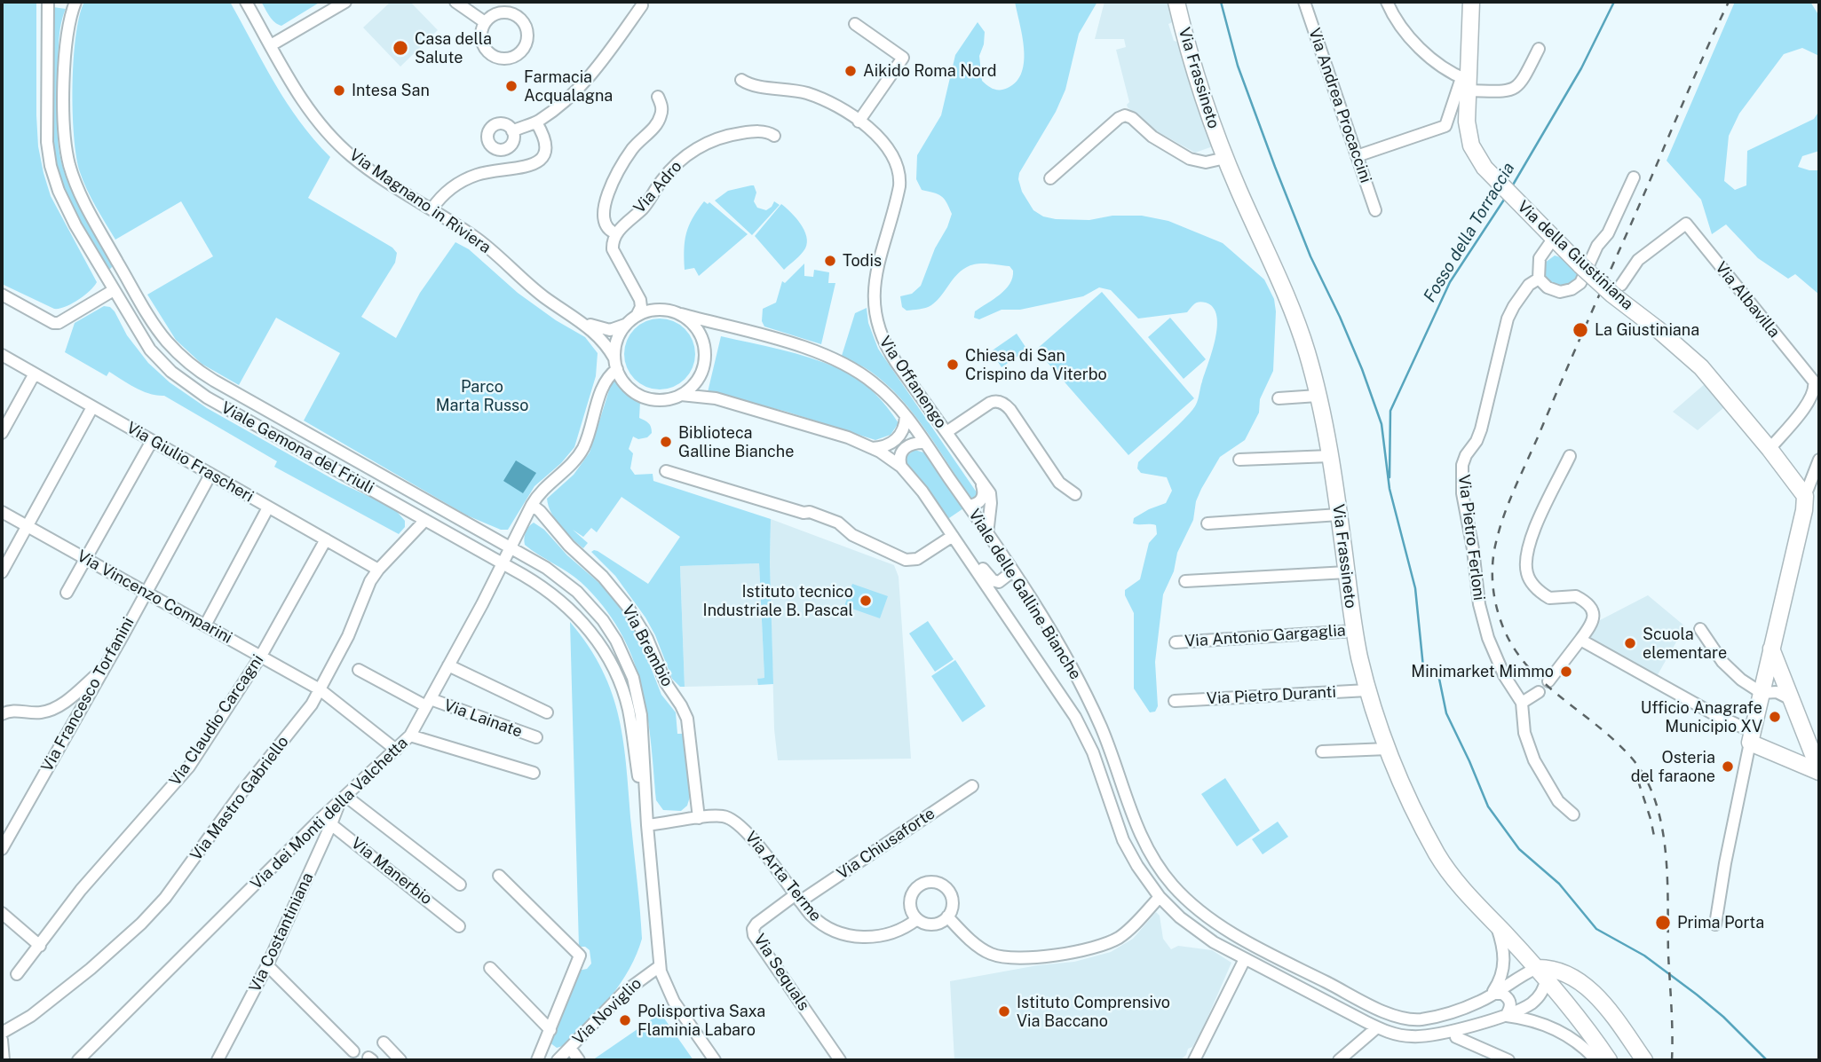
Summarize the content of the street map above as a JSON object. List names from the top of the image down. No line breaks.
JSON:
{"streets":{"street":["Via Frassineto","Via Andrea Procaccini","Via Adro","Via Magnano in Riviera","Via della Giustiniana","Via Albavilla","Via Offanengo","Viale Gemona del Friuli","Via Giulio Frascheri","Via Pietro Ferloni","Viale delle Galline Bianche","Via Vincenzo Comparini","Via Antonio Gargaglia","Via Brembio","Via Francesco Torfanini","Via Pietro Duranti","Via Lainate","Via Claudio Carcagni","Via Mastro Gabriello","Via dei Monti della Valchetta","Via Chiusaforte","Via Manerbio","Via Arta Terme","Via Costantiniana","Via Sequals","Via Noviglio"]},"crossings":[["Via Frassineto","Viale delle Galline Bianche"],["Via Frassineto","Via Antonio Gargaglia"],["Via Frassineto","Via Pietro Duranti"],["Via Magnano in Riviera","Viale delle Galline Bianche"],["Via Magnano in Riviera","Via dei Monti della Valchetta"],["Via della Giustiniana","Via Albavilla"],["Via della Giustiniana","Via Pietro Ferloni"],["Via Offanengo","Viale delle Galline Bianche"],["Viale Gemona del Friuli","Via Mastro Gabriello"],["Viale Gemona del Friuli","Via dei Monti della Valchetta"],["Viale Gemona del Friuli","Via Arta Terme"],["Viale Gemona del Friuli","Via Noviglio"],["Via Giulio Frascheri","Via Francesco Torfanini"],["Via Giulio Frascheri","Via Claudio Carcagni"],["Via Giulio Frascheri","Via Mastro Gabriello"],["Viale delle Galline Bianche","Via dei Monti della Valchetta"],["Via Vincenzo Comparini","Via Francesco Torfanini"],["Via Vincenzo Comparini","Via Claudio Carcagni"],["Via Vincenzo Comparini","Via Mastro Gabriello"],["Via Vincenzo Comparini","Via dei Monti della Valchetta"],["Via Brembio","Via dei Monti della Valchetta"],["Via Brembio","Via Arta Terme"],["Via Lainate","Via dei Monti della Valchetta"],["Via dei Monti della Valchetta","Via Manerbio"],["Via dei Monti della Valchetta","Via Costantiniana"],["Via Chiusaforte","Via Arta Terme"],["Via Chiusaforte","Via Sequals"],["Via Manerbio","Via Costantiniana"],["Via Arta Terme","Via Sequals"]],"water":["Fosso della Torraccia"],"parks":["Parco Marta Russo"],"places":["Casa della Salute","Aikido Roma Nord","Farmacia Acqualagna","Intesa San","Todis","La Giustiniana","Chiesa di San Crispino da Viterbo","Biblioteca Galline Bianche","Istituto tecnico Industriale B. Pascal","Scuola elementare","Minimarket Mimmo","Ufficio Anagrafe Municipio XV","Osteria del faraone","Prima Porta","Istituto Comprensivo Via Baccano","Polisportiva Saxa Flaminia Labaro"]}
